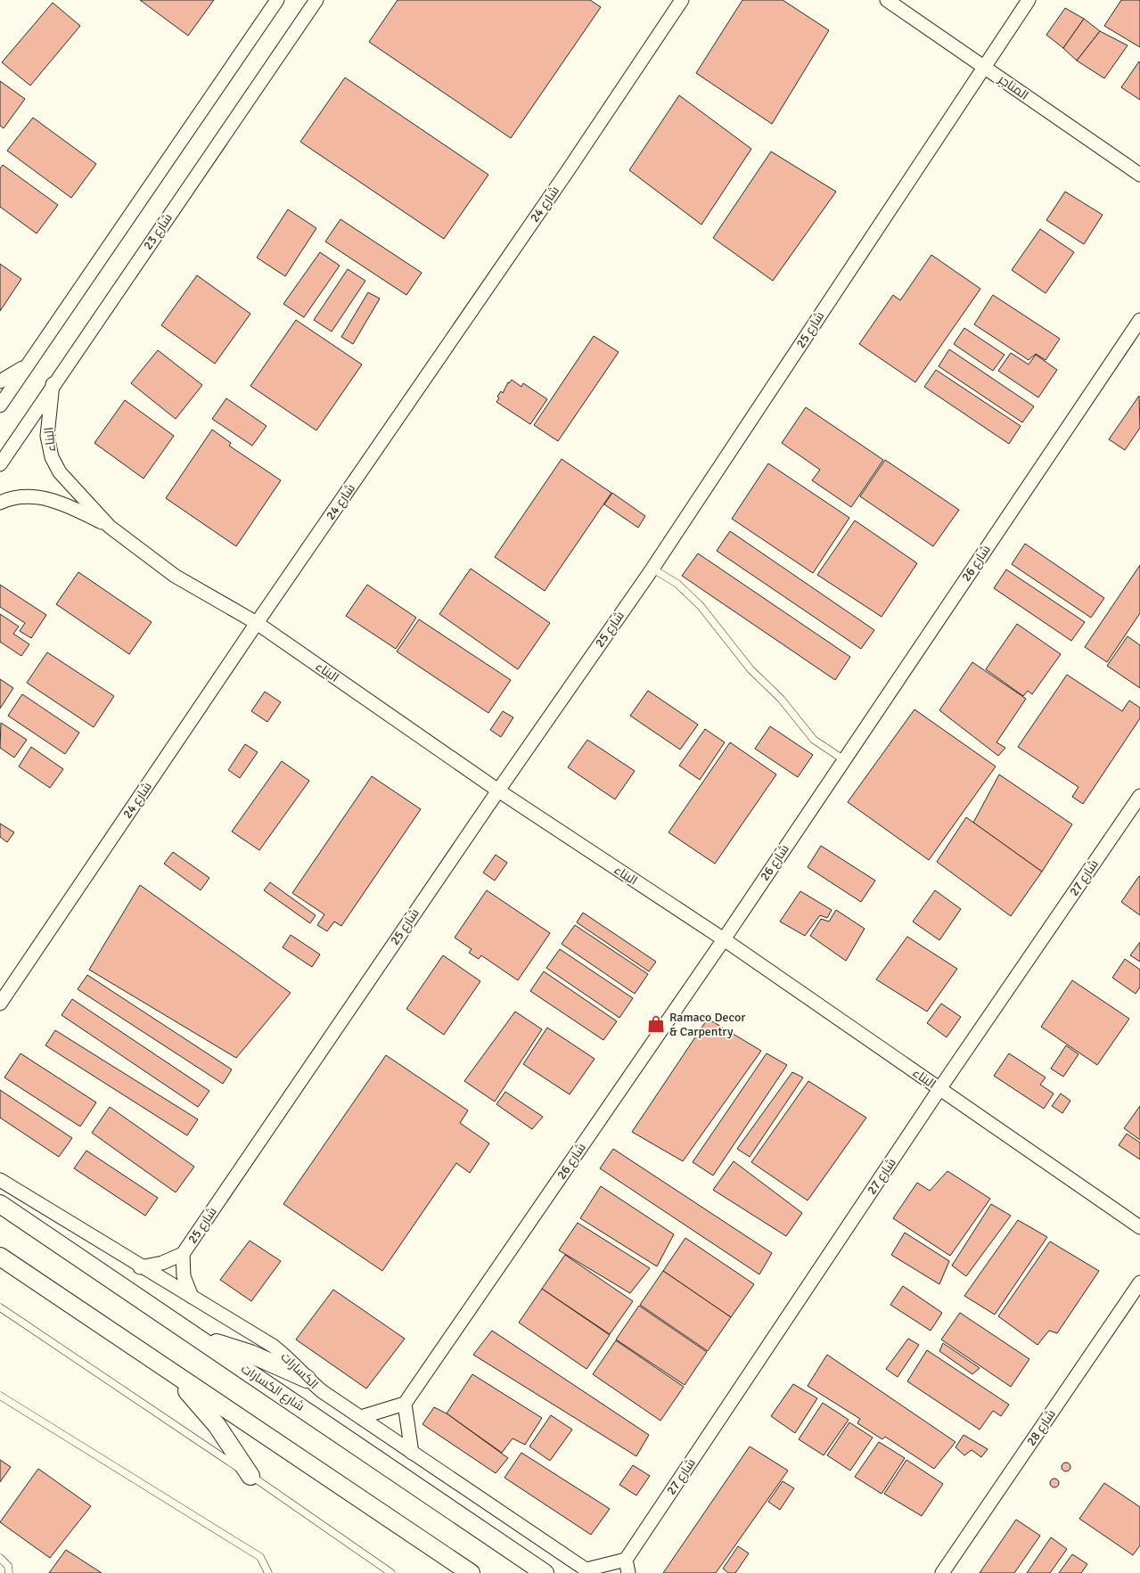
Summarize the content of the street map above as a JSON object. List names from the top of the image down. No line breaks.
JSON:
{"streets":{"street":["المناجر","شارع 24","شارع 23","شارع 25","البناء","شارع 26","شارع 27","الكسارات","شارع الكسارات","شارع 28"]},"crossings":[["المناجر","شارع 25"],["شارع 24","البناء"],["شارع 23","البناء"],["شارع 25","البناء"],["شارع 25","الكسارات"],["البناء","شارع 26"],["البناء","شارع 27"],["شارع 27","الكسارات"]],"places":{"shop":["Ramaco Decor & Carpentry"]}}
